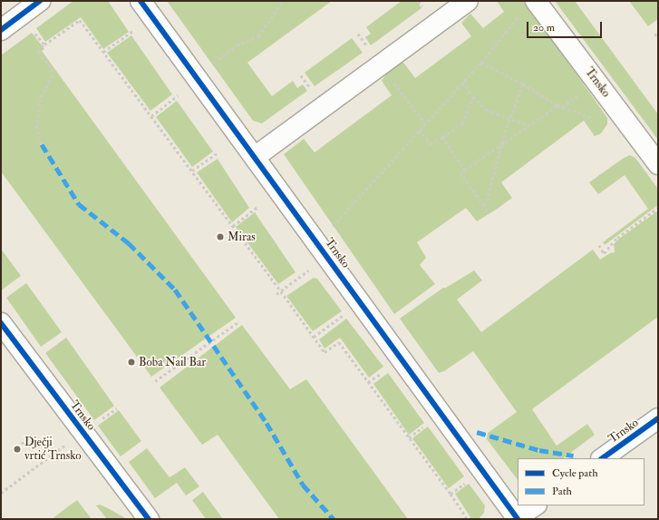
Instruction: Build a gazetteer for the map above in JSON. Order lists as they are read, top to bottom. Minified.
{"streets":{"street":["Trnsko"]},"places":["Miras","Boba Nail Bar","Dječji vrtić Trnsko"],"legend":["Cycle path","Path"],"scale_bar":"20 m"}
